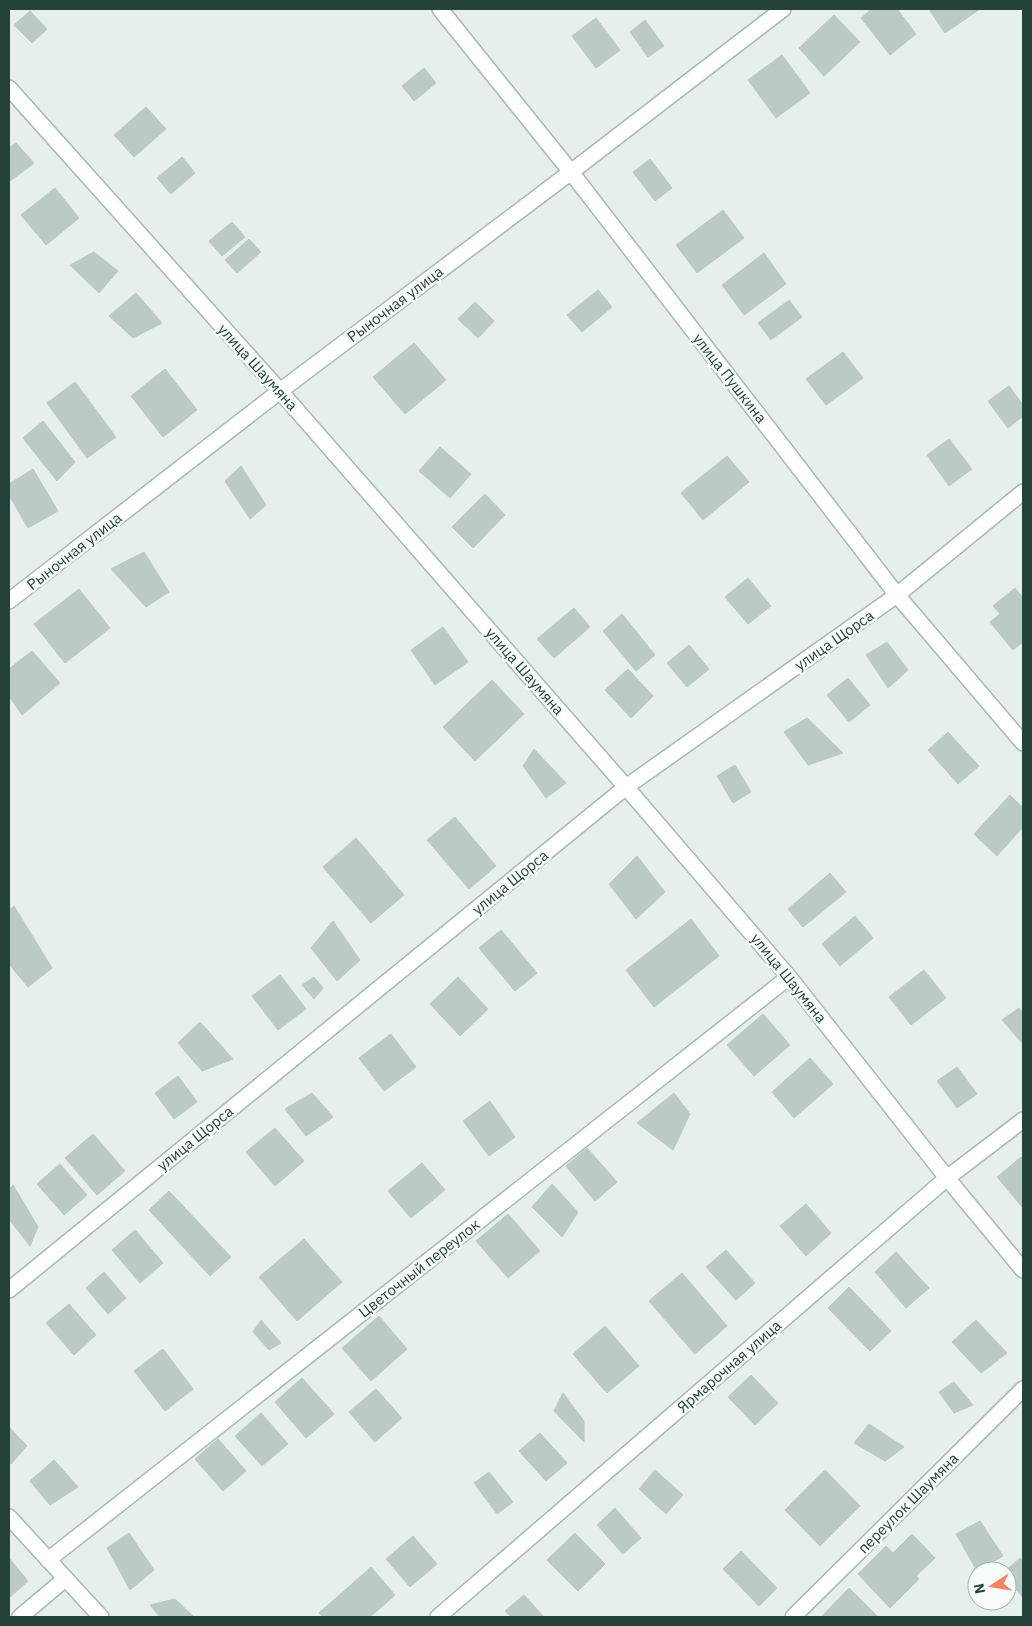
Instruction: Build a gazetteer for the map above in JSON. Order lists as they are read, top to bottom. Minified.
{"streets":{"street":["Рыночная улица","улица Шаумяна","улица Пушкина","улица Щорса","Цветочный переулок","Ярмарочная улица","переулок Шаумяна"]},"crossings":[["Рыночная улица","улица Шаумяна"],["Рыночная улица","улица Пушкина"],["улица Шаумяна","улица Щорса"],["улица Шаумяна","Цветочный переулок"],["улица Шаумяна","Ярмарочная улица"],["улица Пушкина","улица Щорса"]],"north":"left"}
